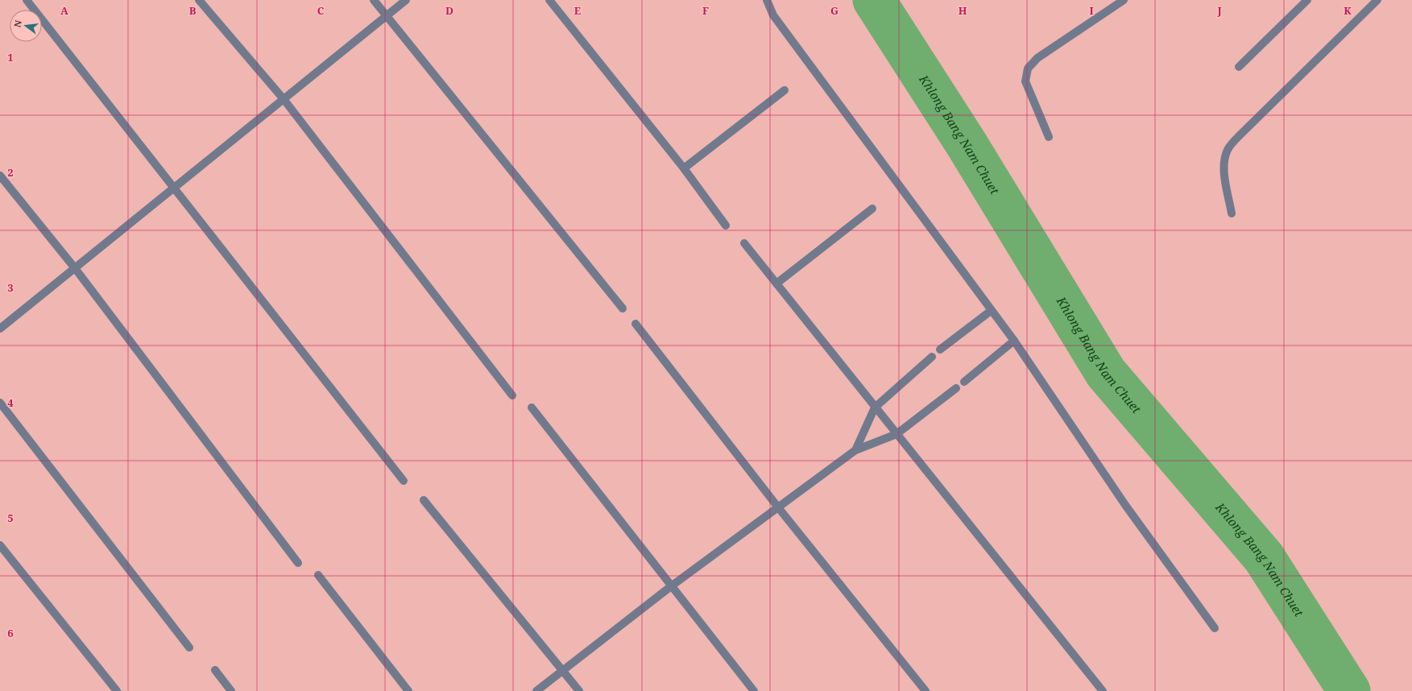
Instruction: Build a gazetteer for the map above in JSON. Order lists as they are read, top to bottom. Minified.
{"water":["Khlong Bang Nam Chuet"],"north":"left","grid":{"columns":["A","B","C","D","E","F","G","H","I","J","K"],"rows":["1","2","3","4","5","6"]}}
